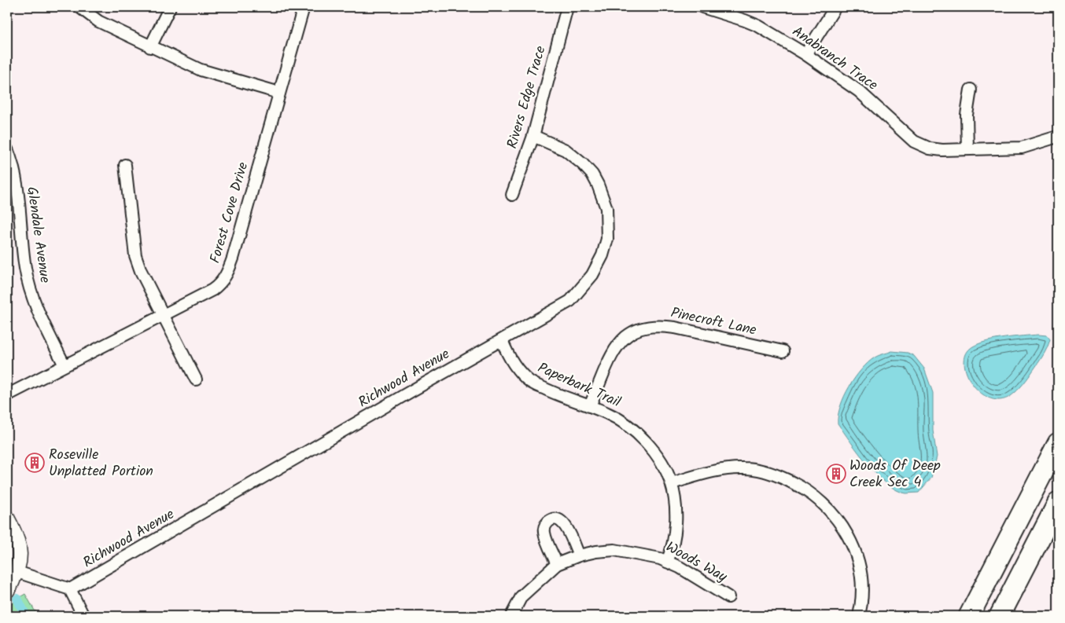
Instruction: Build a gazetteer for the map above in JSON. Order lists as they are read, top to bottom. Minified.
{"streets":{"street":["Anabranch Trace","Rivers Edge Trace","Forest Cove Drive","Glendale Avenue","Pinecroft Lane","Richwood Avenue","Paperbark Trail","Woods Way"]},"crossings":[["Rivers Edge Trace","Richwood Avenue"],["Forest Cove Drive","Glendale Avenue"],["Pinecroft Lane","Paperbark Trail"],["Richwood Avenue","Paperbark Trail"],["Paperbark Trail","Woods Way"]],"places":{"building":["Roseville Unplatted Portion","Woods Of Deep Creek Sec 4"]}}
